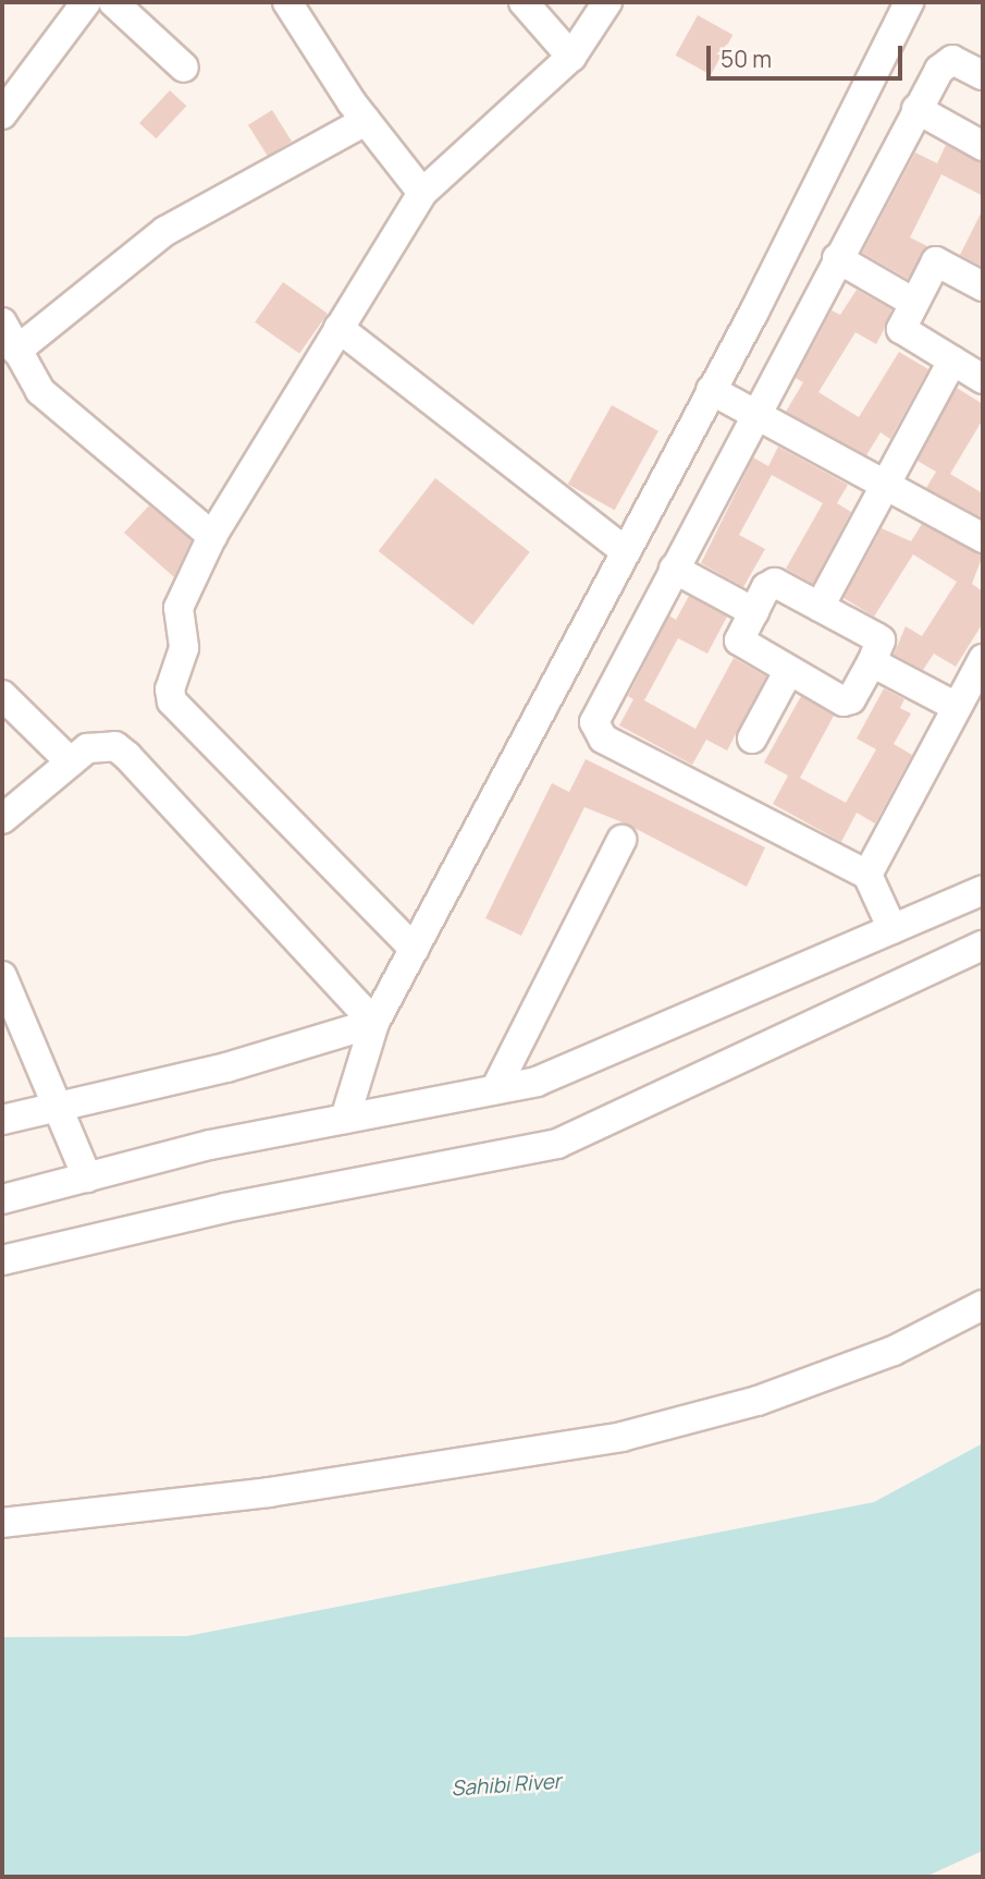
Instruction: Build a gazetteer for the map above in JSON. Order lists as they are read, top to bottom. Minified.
{"water":["Sahibi River"],"scale_bar":"50 m"}
